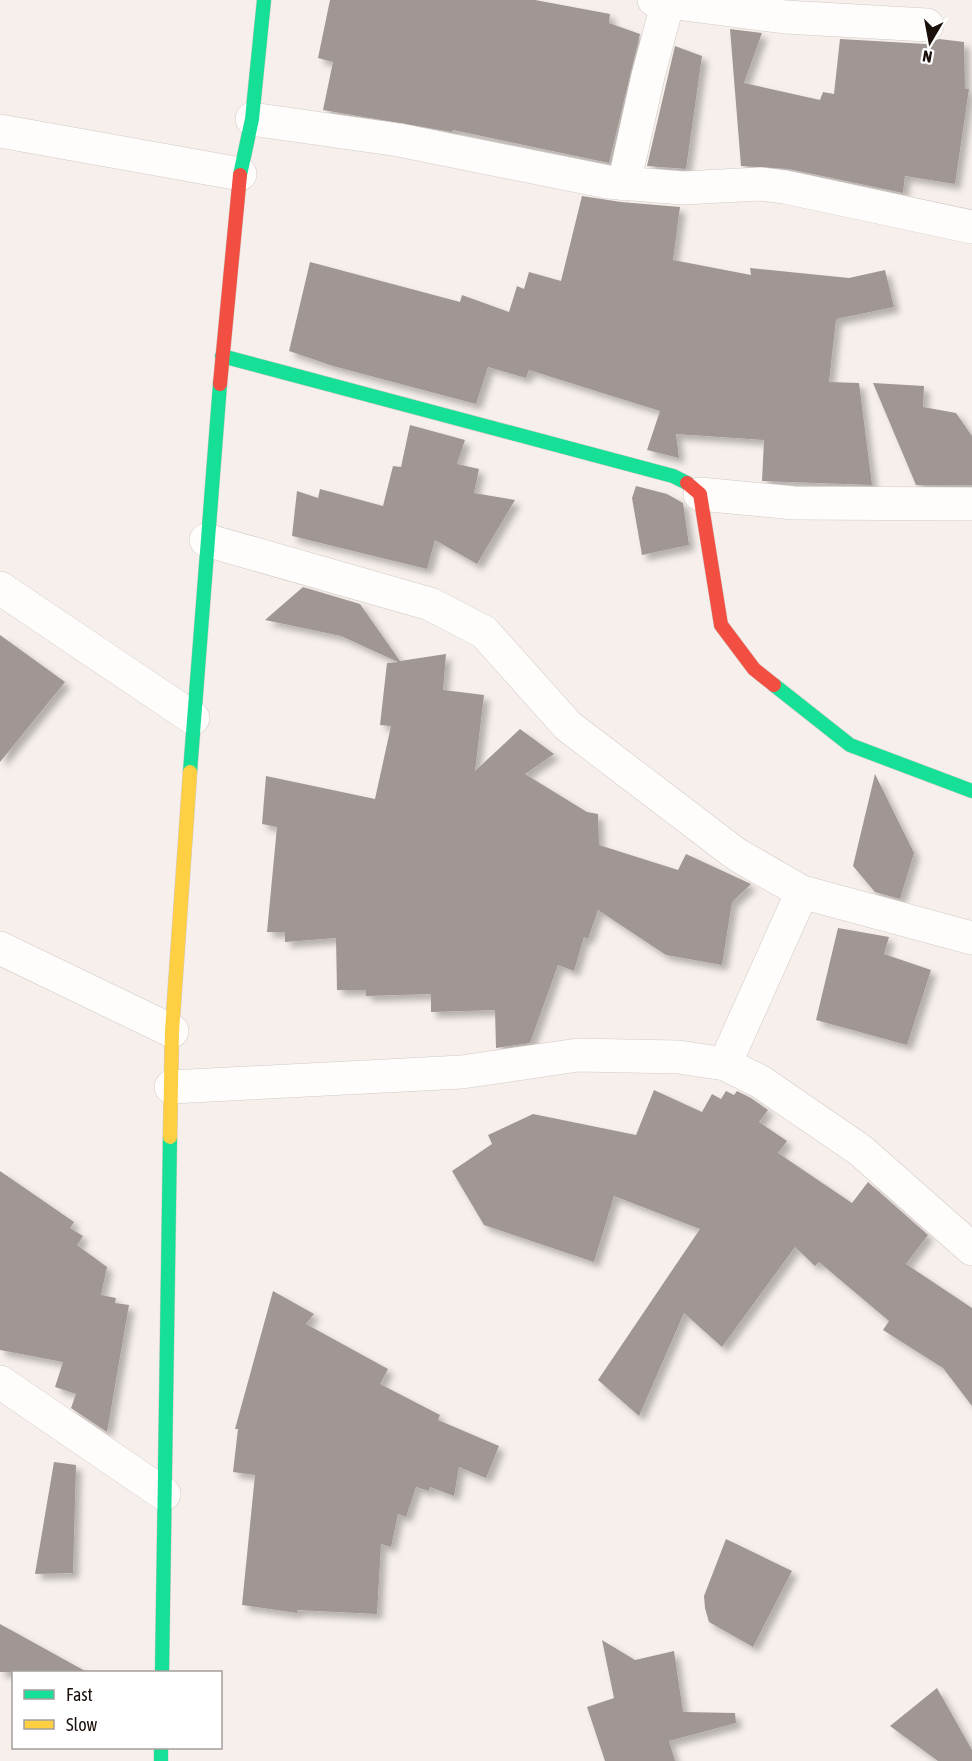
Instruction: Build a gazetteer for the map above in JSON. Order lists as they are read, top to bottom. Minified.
{"legend":["Fast","Slow"],"north":"bottom"}
